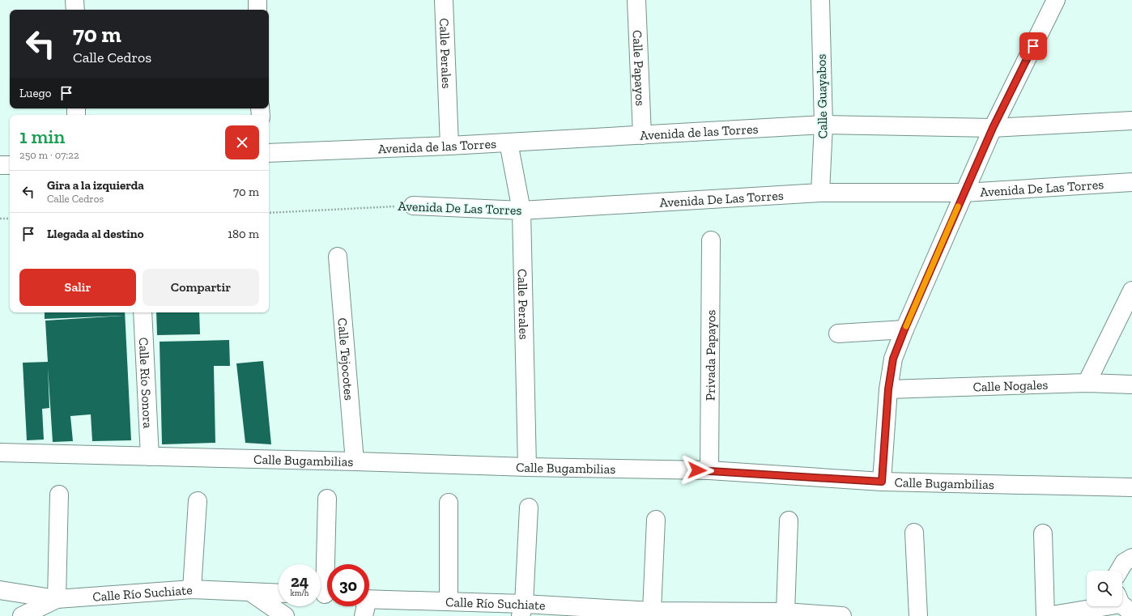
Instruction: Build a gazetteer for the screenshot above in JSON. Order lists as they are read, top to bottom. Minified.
{"streets":{"street":["Calle Perales","Calle Papayos","Calle Guayabos","Avenida de las Torres","Avenida De Las Torres","Privada Papayos","Calle Tejocotes","Calle Río Sonora","Calle Nogales","Calle Bugambilias","Calle Río Suchiate"]},"crossings":[["Calle Perales","Avenida de las Torres"],["Calle Perales","Avenida De Las Torres"],["Calle Perales","Calle Bugambilias"],["Calle Papayos","Avenida de las Torres"],["Calle Guayabos","Avenida de las Torres"],["Calle Guayabos","Avenida De Las Torres"],["Privada Papayos","Calle Bugambilias"],["Calle Tejocotes","Calle Bugambilias"],["Calle Río Sonora","Calle Bugambilias"]],"page":{"turn":["70 m","Calle Cedros"],"then":"Luego","heading":["1 min","250 m · 07:22"],"list":[{"name":"Gira a la izquierda","note":"Calle Cedros","value":"70 m"},{"name":"Llegada al destino","value":"180 m"}],"buttons":["Salir","Compartir"],"speed":"24 km/h","limit":"30"}}
